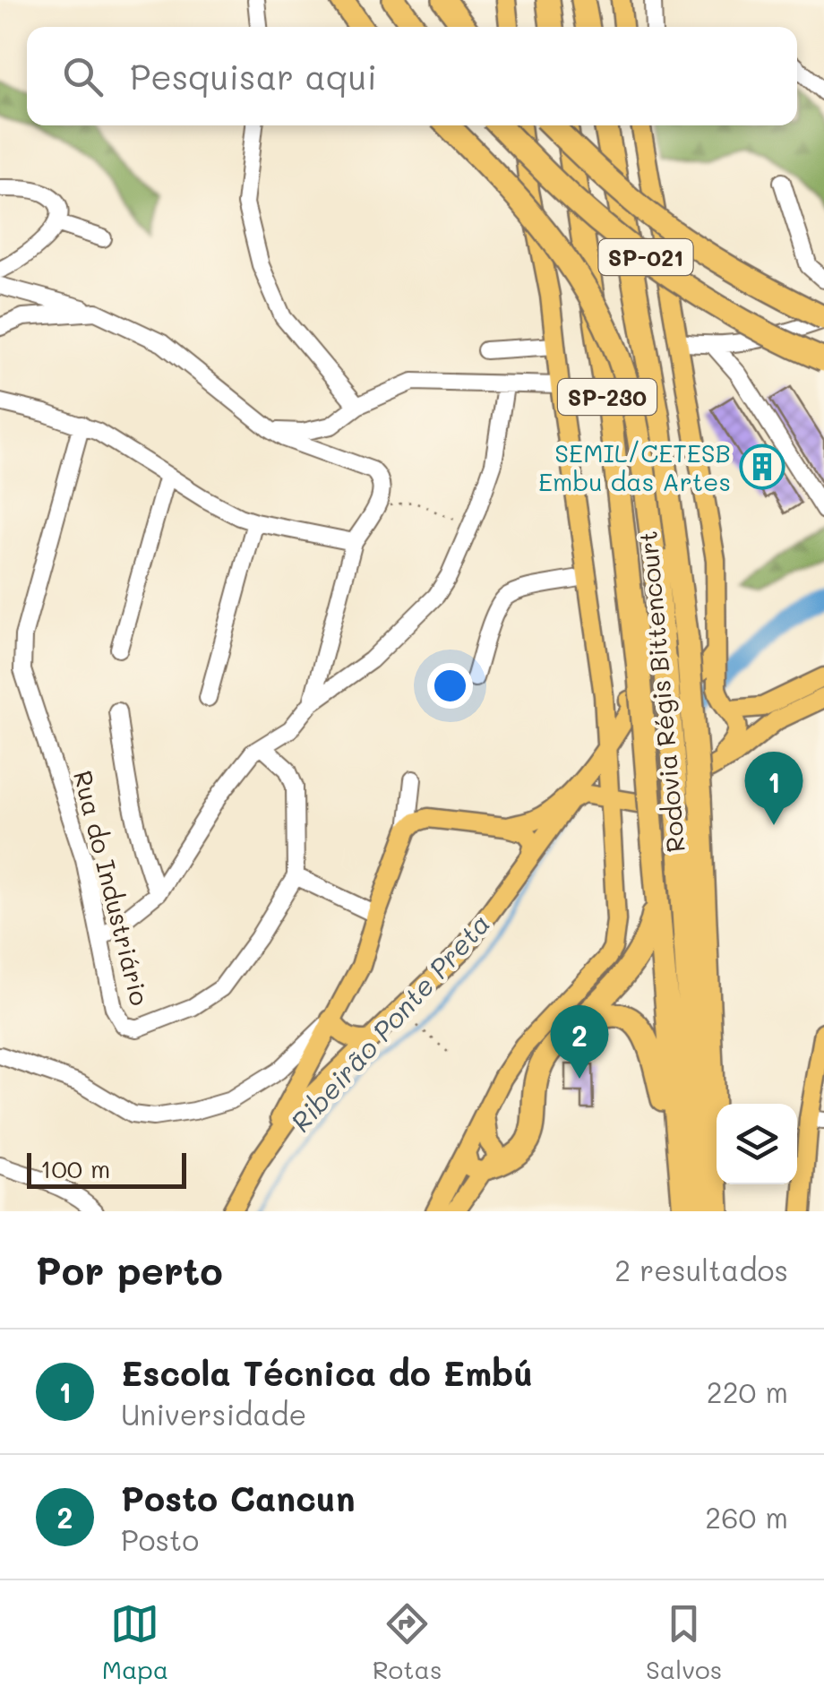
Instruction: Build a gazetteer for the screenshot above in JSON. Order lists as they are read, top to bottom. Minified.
{"streets":{"highway":["SP-021","SP-230","Rodovia Régis Bittencourt"],"street":["Rua do Industriário"]},"water":["Ribeirão Ponte Preta"],"places":{"building":["SEMIL/CETESB Embu das Artes"]},"scale_bar":"100 m","page":{"search":"Pesquisar aqui","pins":["1","2"],"scale":"100 m","heading":["Por perto","2 resultados"],"list":[{"mark":"1","name":"Escola Técnica do Embú","note":"Universidade","value":"220 m"},{"mark":"2","name":"Posto Cancun","note":"Posto","value":"260 m"}],"nav":["Mapa","Rotas","Salvos"]}}
